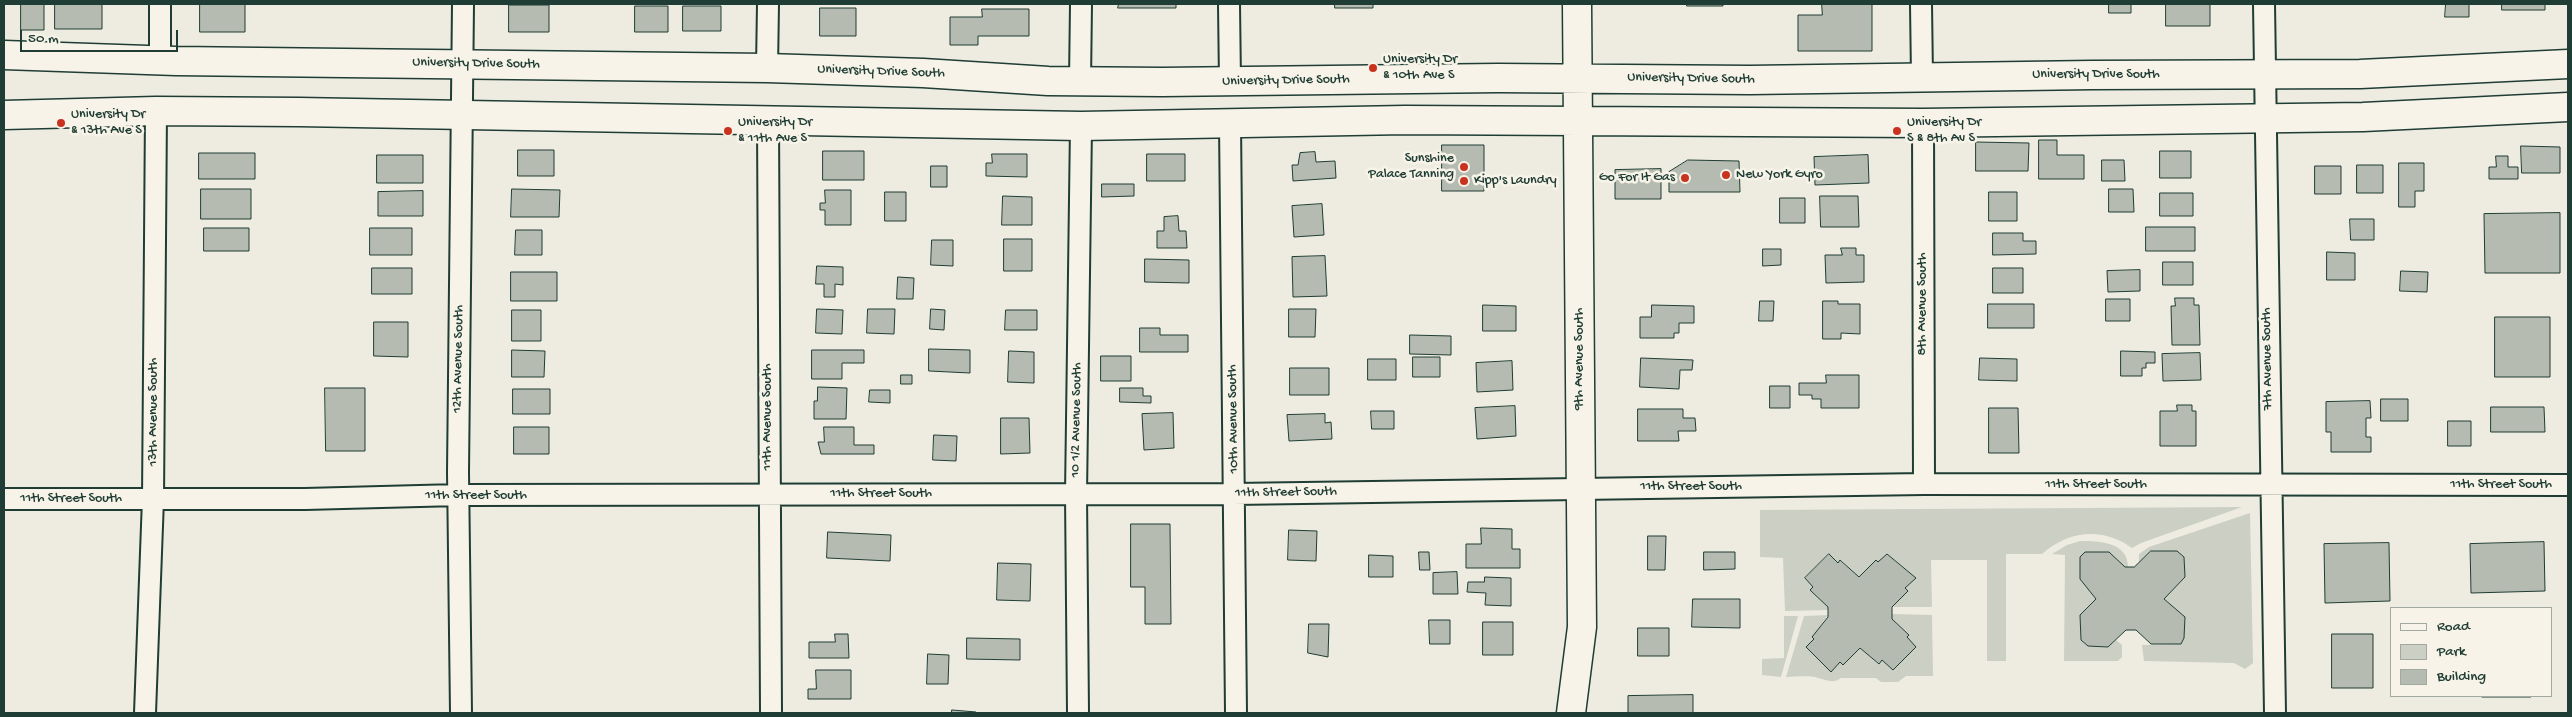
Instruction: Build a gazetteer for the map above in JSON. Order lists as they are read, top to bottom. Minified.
{"streets":{"main road":["University Drive South","9th Avenue South"],"street":["8th Avenue South","12th Avenue South","7th Avenue South","13th Avenue South","11th Avenue South","10th Avenue South","10 1/2 Avenue South","11th Street South"]},"crossings":[["University Drive South","12th Avenue South"],["University Drive South","9th Avenue South"],["University Drive South","7th Avenue South"],["8th Avenue South","11th Street South"],["12th Avenue South","11th Street South"],["9th Avenue South","11th Street South"],["7th Avenue South","11th Street South"],["13th Avenue South","11th Street South"],["11th Avenue South","11th Street South"],["10th Avenue South","11th Street South"],["10 1/2 Avenue South","11th Street South"]],"places":["University Dr & 10th Ave S","University Dr & 13th Ave S","University Dr & 11th Ave S","University Dr S & 8th Av S","Sunshine Palace Tanning","New York Gyro","Go For It Gas","Kipp's Laundry"],"legend":["Road","Park","Building"],"scale_bar":"50 m"}
